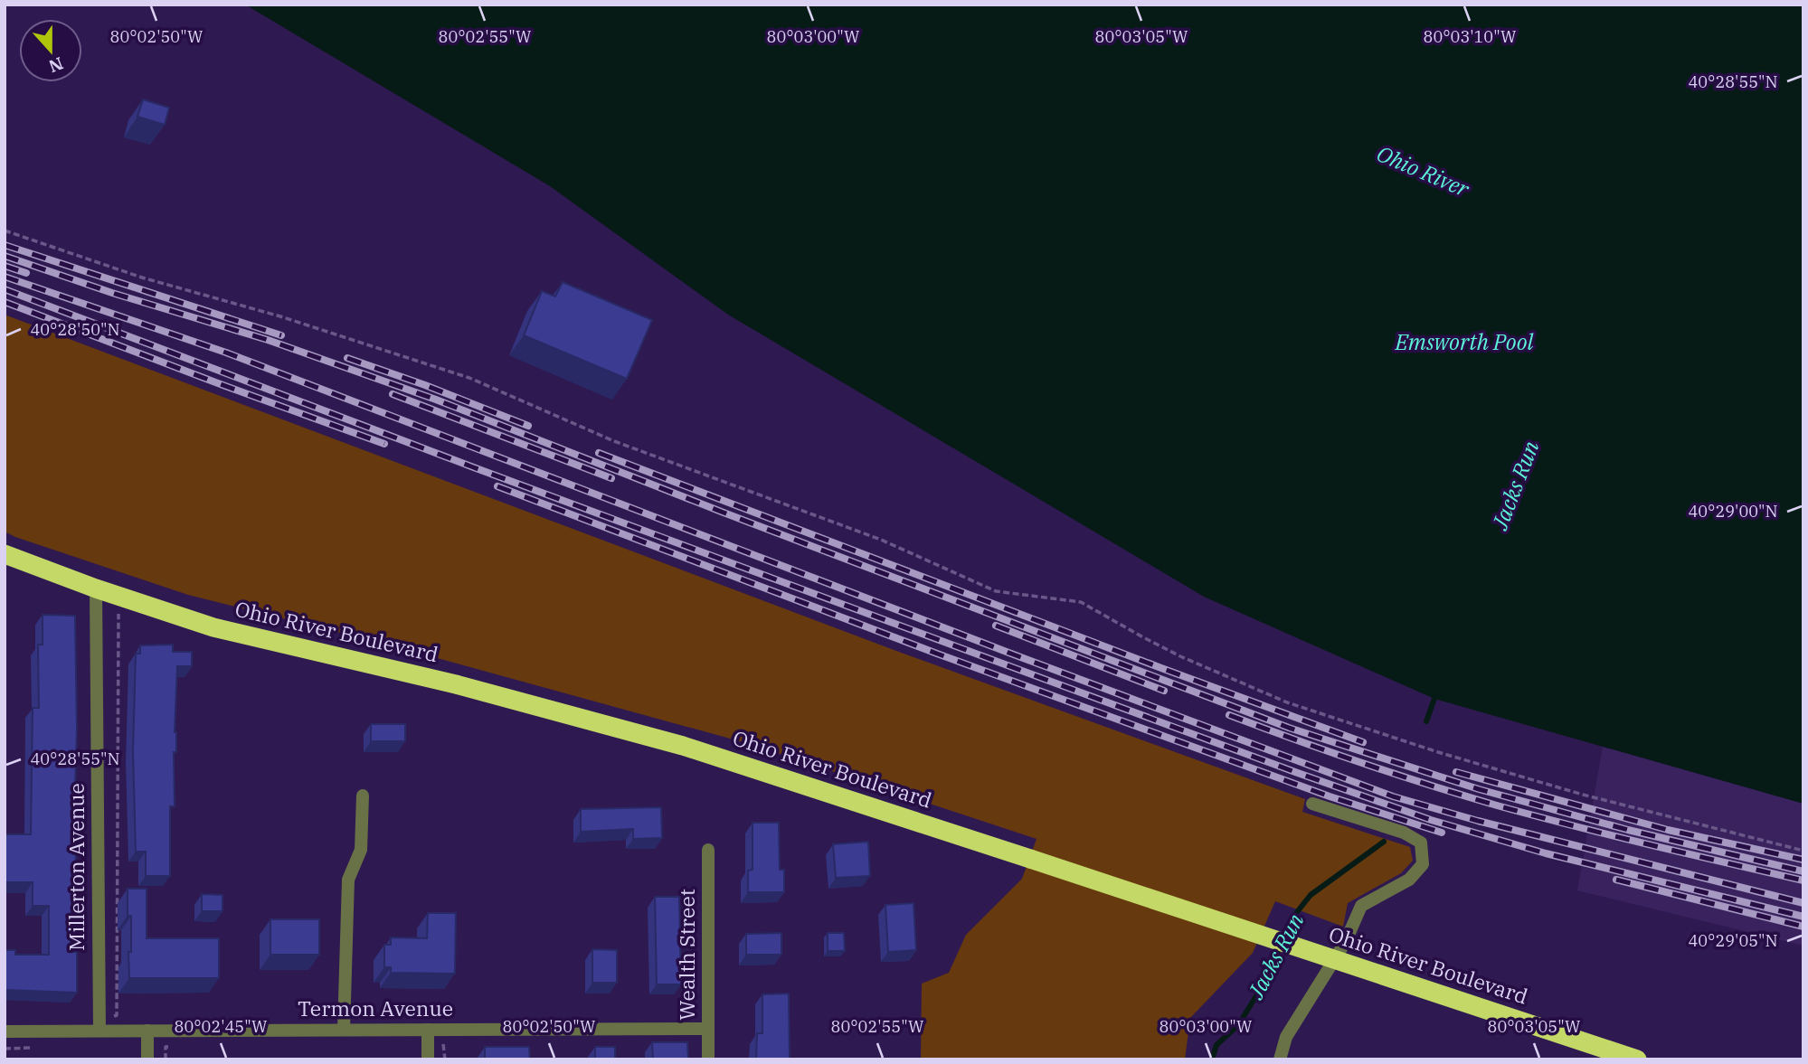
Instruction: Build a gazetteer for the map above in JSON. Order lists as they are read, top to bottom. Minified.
{"streets":{"highway":["Ohio River Boulevard"],"street":["Millerton Avenue","Wealth Street","Termon Avenue"]},"crossings":[["Ohio River Boulevard","Millerton Avenue"],["Millerton Avenue","Termon Avenue"],["Wealth Street","Termon Avenue"]],"water":["Ohio River","Emsworth Pool","Jacks Run"],"north":"bottom","coordinates":["80°02'50\"W","80°02'55\"W","80°03'00\"W","80°03'05\"W","80°03'10\"W","40°28'55\"N","40°28'50\"N","40°29'00\"N","40°29'05\"N","80°02'45\"W"]}
